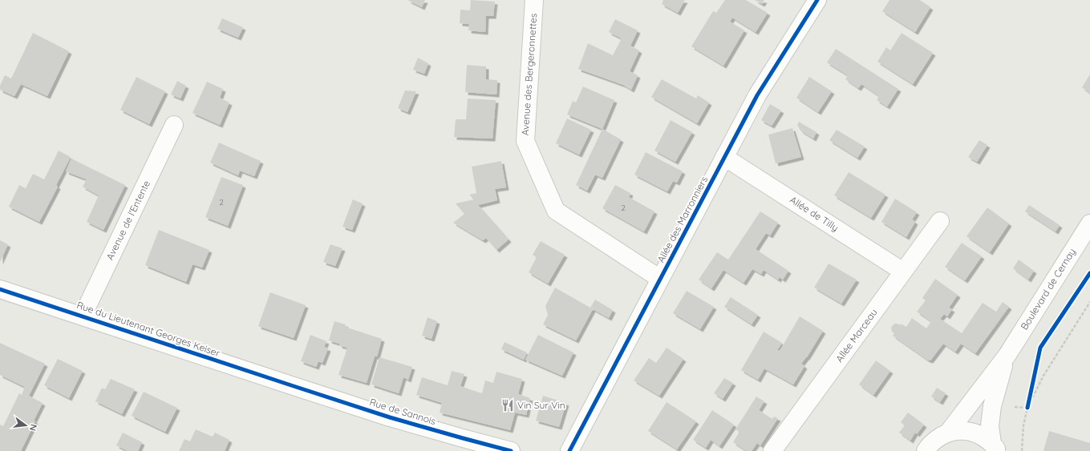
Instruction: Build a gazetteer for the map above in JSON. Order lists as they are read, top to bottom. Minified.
{"streets":{"street":["Avenue des Bergeronnettes","Allée de Tilly","Allée des Marronniers","Avenue de l'Entente","Boulevard de Cernay","Rue du Lieutenant Georges Keiser","Allée Marceau","Rue de Sannois"]},"crossings":[["Avenue des Bergeronnettes","Allée des Marronniers"],["Allée de Tilly","Allée des Marronniers"],["Allée de Tilly","Allée Marceau"],["Avenue de l'Entente","Rue du Lieutenant Georges Keiser"],["Rue du Lieutenant Georges Keiser","Rue de Sannois"]],"places":{"restaurant":["Vin Sur Vin"]},"house_numbers":["2","2"],"north":"right"}
